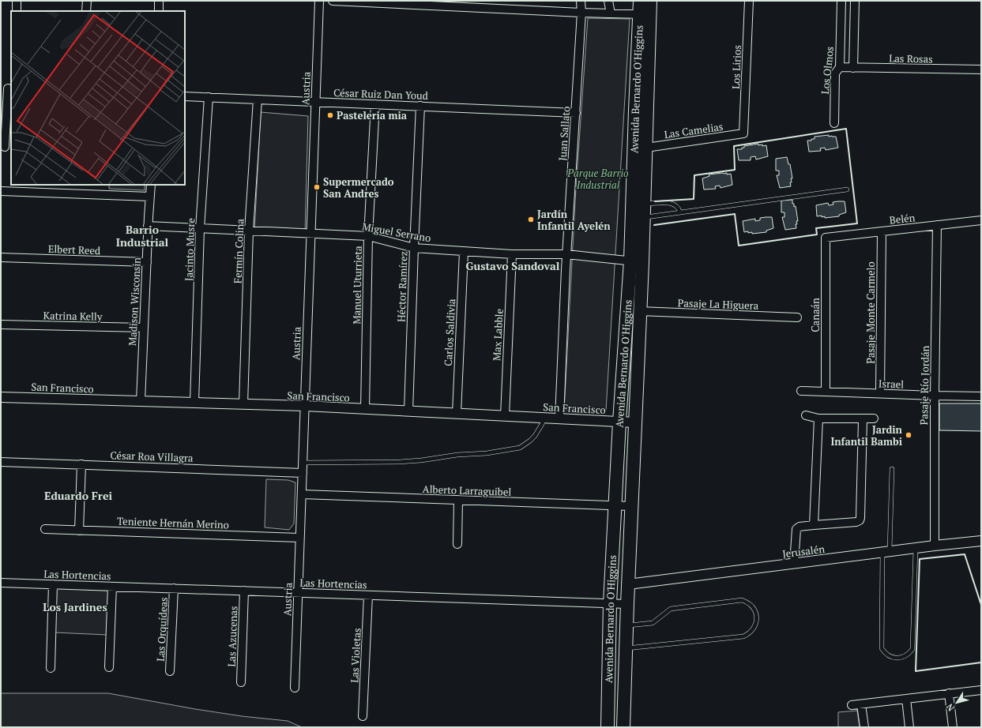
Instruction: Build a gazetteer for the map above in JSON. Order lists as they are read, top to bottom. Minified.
{"streets":{"main road":["Avenida Bernardo O'Higgins"],"street":["Las Rosas","Los Lirios","Los Olmos","Austria","César Ruiz Dan Youd","Las Camelias","Juan Sallato","Belén","Miguel Serrano","Elbert Reed","Jacinto Musre","Fermín Colina","Manuel Uturrieta","Héctor Ramírez","Madison Wisconsin","Pasaje La Higuera","Pasaje Monte Carmelo","Canaán","Katrina Kelly","Carlos Saldivia","Max Labble","Israel","Pasaje Río Jordán","San Francisco","César Roa Villagra","Alberto Larraguibel","Teniente Hernán Merino","Jerusalén","Las Hortencias","Las Orquídeas","Las Azucenas","Las Violetas"]},"crossings":[["Las Rosas","Los Olmos"],["Los Lirios","Las Camelias"],["Austria","César Ruiz Dan Youd"],["Austria","Miguel Serrano"],["Austria","San Francisco"],["Austria","César Roa Villagra"],["Austria","Alberto Larraguibel"],["Austria","Teniente Hernán Merino"],["Austria","Las Hortencias"],["Avenida Bernardo O'Higgins","Las Camelias"],["Avenida Bernardo O'Higgins","Miguel Serrano"],["Avenida Bernardo O'Higgins","Pasaje La Higuera"],["Avenida Bernardo O'Higgins","San Francisco"],["Avenida Bernardo O'Higgins","Alberto Larraguibel"],["Avenida Bernardo O'Higgins","Jerusalén"],["Avenida Bernardo O'Higgins","Las Hortencias"],["César Ruiz Dan Youd","Juan Sallato"],["César Ruiz Dan Youd","Jacinto Musre"],["César Ruiz Dan Youd","Fermín Colina"],["César Ruiz Dan Youd","Manuel Uturrieta"],["César Ruiz Dan Youd","Héctor Ramírez"],["Juan Sallato","Miguel Serrano"],["Juan Sallato","San Francisco"],["Belén","Pasaje Monte Carmelo"],["Belén","Canaán"],["Belén","Pasaje Río Jordán"],["Miguel Serrano","Jacinto Musre"],["Miguel Serrano","Fermín Colina"],["Miguel Serrano","Manuel Uturrieta"],["Miguel Serrano","Héctor Ramírez"],["Miguel Serrano","Madison Wisconsin"],["Miguel Serrano","Carlos Saldivia"],["Miguel Serrano","Max Labble"],["Elbert Reed","Madison Wisconsin"],["Jacinto Musre","San Francisco"],["Fermín Colina","San Francisco"],["Manuel Uturrieta","San Francisco"],["Héctor Ramírez","San Francisco"],["Madison Wisconsin","Katrina Kelly"],["Madison Wisconsin","San Francisco"],["Pasaje Monte Carmelo","Israel"],["Canaán","Israel"],["Carlos Saldivia","San Francisco"],["Max Labble","San Francisco"],["Israel","Pasaje Río Jordán"],["Pasaje Río Jordán","Jerusalén"],["Las Hortencias","Las Orquídeas"],["Las Hortencias","Las Azucenas"],["Las Hortencias","Las Violetas"]],"districts":["Barrio Industrial","Gustavo Sandoval","Eduardo Frei","Los Jardines"],"parks":["Parque Barrio Industrial"],"places":["Pasteleria mia","Supermercado San Andres","Jardín Infantil Ayelén","Jardin Infantil Bambi"],"north":"bottom left"}
